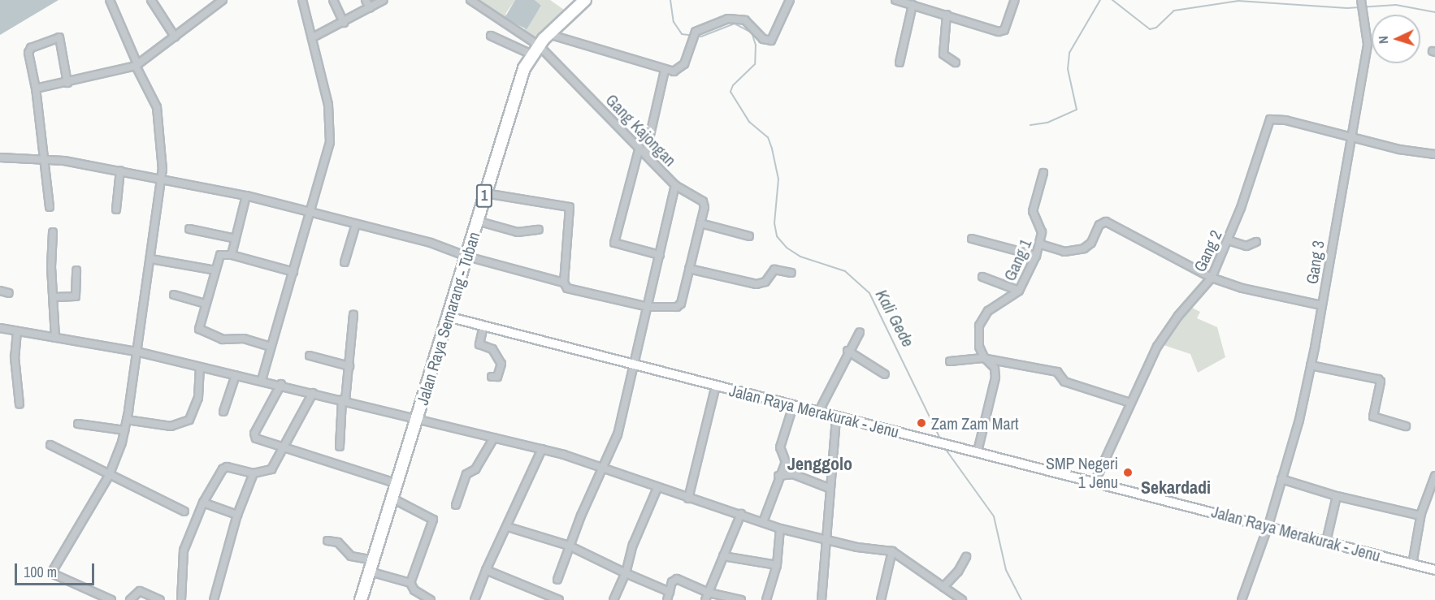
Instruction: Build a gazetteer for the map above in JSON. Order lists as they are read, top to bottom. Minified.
{"streets":{"highway":["1","Jalan Raya Semarang - Tuban"],"main road":["Jalan Raya Merakurak - Jenu"],"street":["Gang Kajongan","Gang 2","Gang 1","Gang 3"]},"crossings":[["Gang Kajongan","Jalan Raya Semarang - Tuban"],["Gang Kajongan","Jalan Raya Merakurak - Jenu"],["Gang 2","Gang 3"],["Gang 2","Jalan Raya Merakurak - Jenu"],["Gang 1","Jalan Raya Merakurak - Jenu"],["Gang 3","Jalan Raya Merakurak - Jenu"],["Jalan Raya Semarang - Tuban","Jalan Raya Merakurak - Jenu"]],"districts":["Jenggolo","Sekardadi"],"water":["Kali Gede"],"places":["Zam Zam Mart","SMP Negeri 1 Jenu"],"scale_bar":"100 m","north":"left"}
